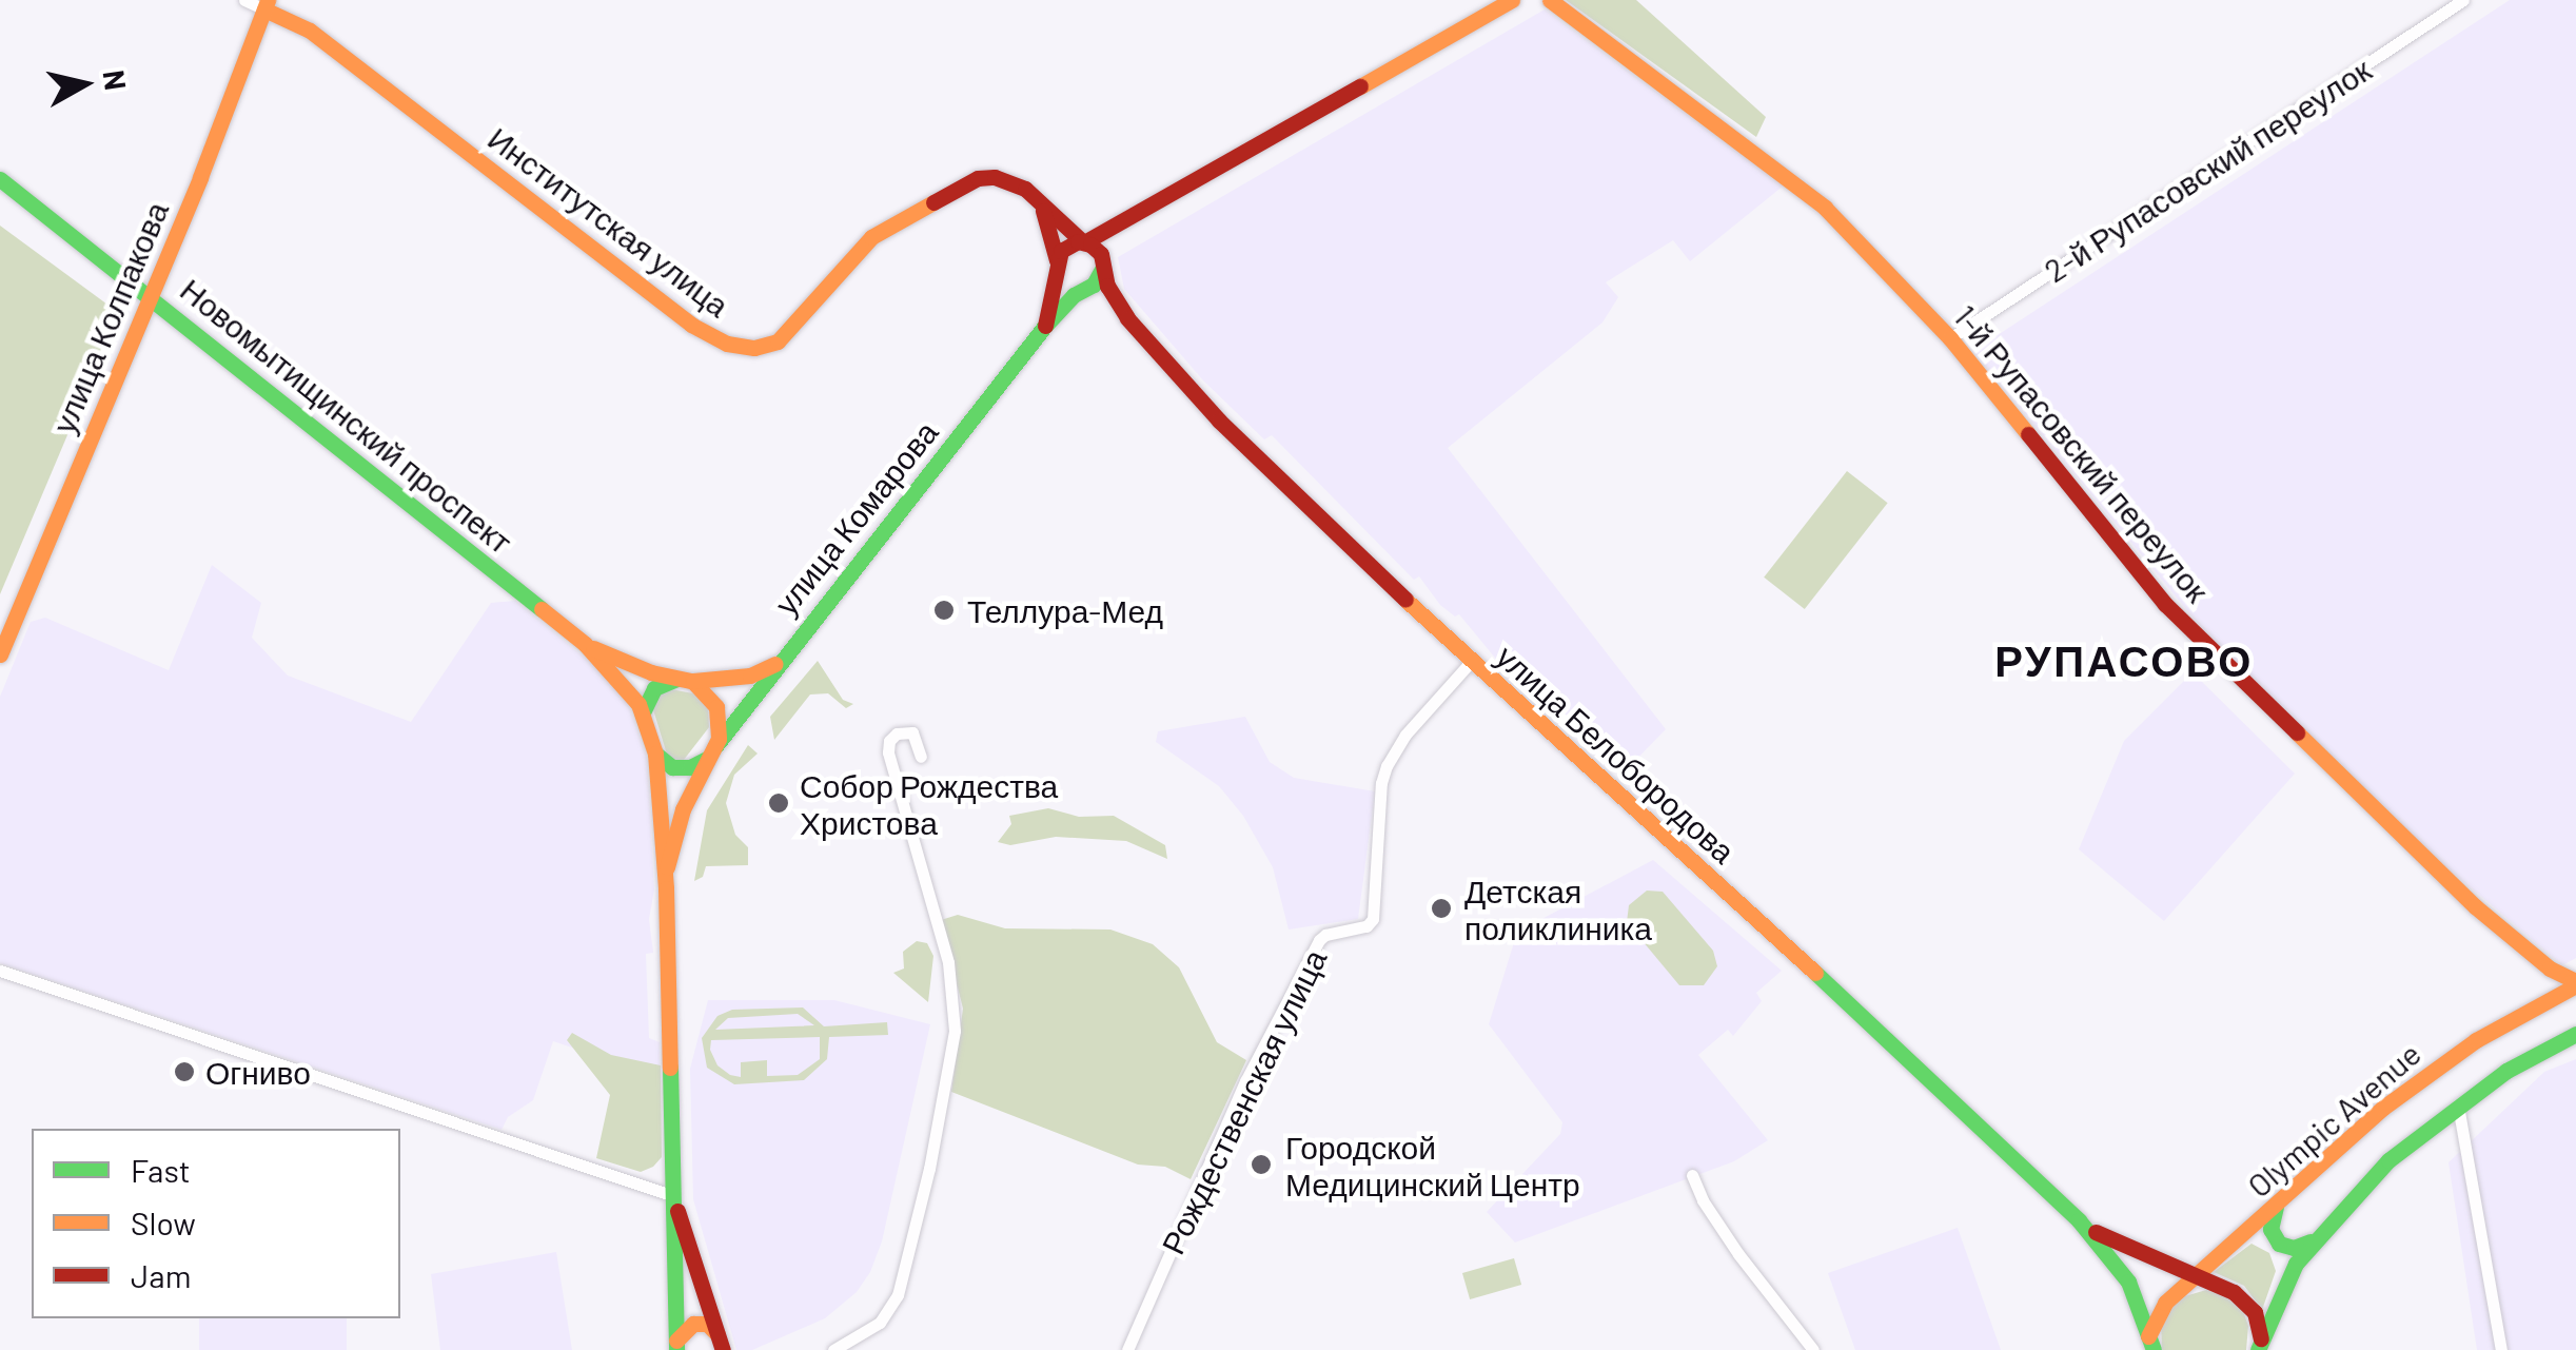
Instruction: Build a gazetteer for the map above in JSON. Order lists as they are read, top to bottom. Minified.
{"streets":{"street":["2-й Рупасовский переулок","Институтская улица","улица Колпакова","Новомытищинский проспект","1-й Рупасовский переулок","улица Комарова","улица Белобородова","Рождественская улица","Olympic Avenue"]},"crossings":[["2-й Рупасовский переулок","1-й Рупасовский переулок"],["Институтская улица","улица Колпакова"],["Институтская улица","улица Комарова"],["Институтская улица","улица Белобородова"],["улица Колпакова","Новомытищинский проспект"],["Новомытищинский проспект","улица Комарова"],["1-й Рупасовский переулок","Olympic Avenue"],["улица Комарова","улица Белобородова"],["улица Белобородова","Рождественская улица"]],"districts":["РУПАСОВО"],"places":["Теллура-Мед","Собор Рождества Христова","Детская поликлиника","Огниво","Городской Медицинский Центр"],"legend":["Fast","Slow","Jam"],"north":"right"}
